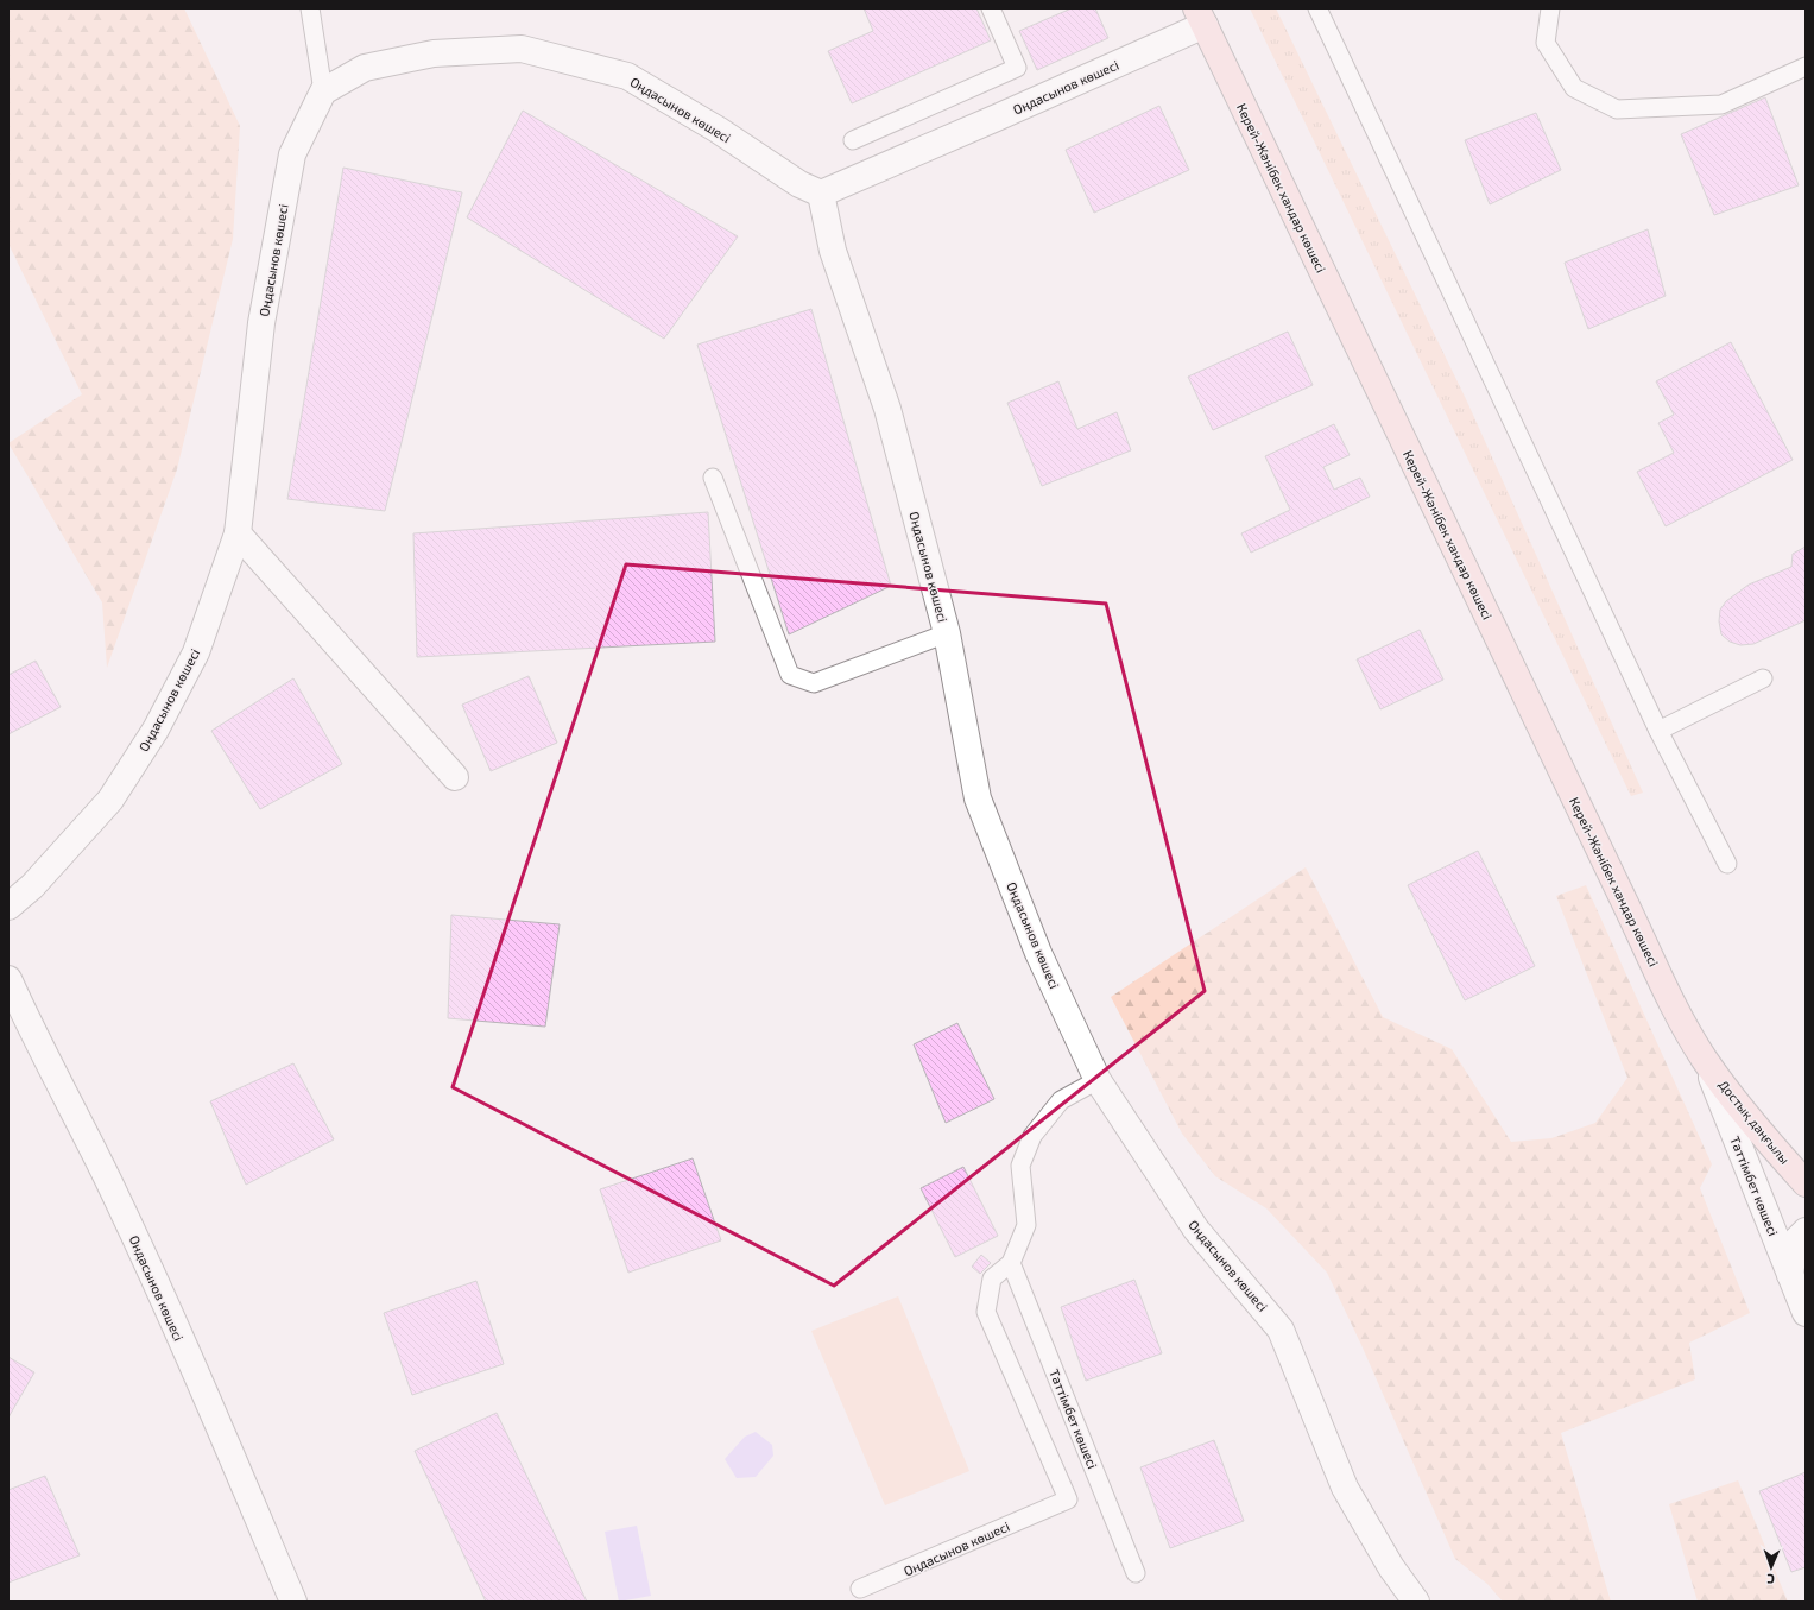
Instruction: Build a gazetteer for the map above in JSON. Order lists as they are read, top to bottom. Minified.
{"streets":{"main road":["Керей-Жәнібек хандар көшесі","Достық даңғылы"],"street":["Оңдасынов көшесі","Таттімбет көшесі","Ондасынов көшесі"]},"crossings":[["Оңдасынов көшесі","Керей-Жәнібек хандар көшесі"],["Оңдасынов көшесі","Таттімбет көшесі"],["Керей-Жәнібек хандар көшесі","Достық даңғылы"],["Керей-Жәнібек хандар көшесі","Таттімбет көшесі"],["Достық даңғылы","Таттімбет көшесі"]],"north":"bottom"}
